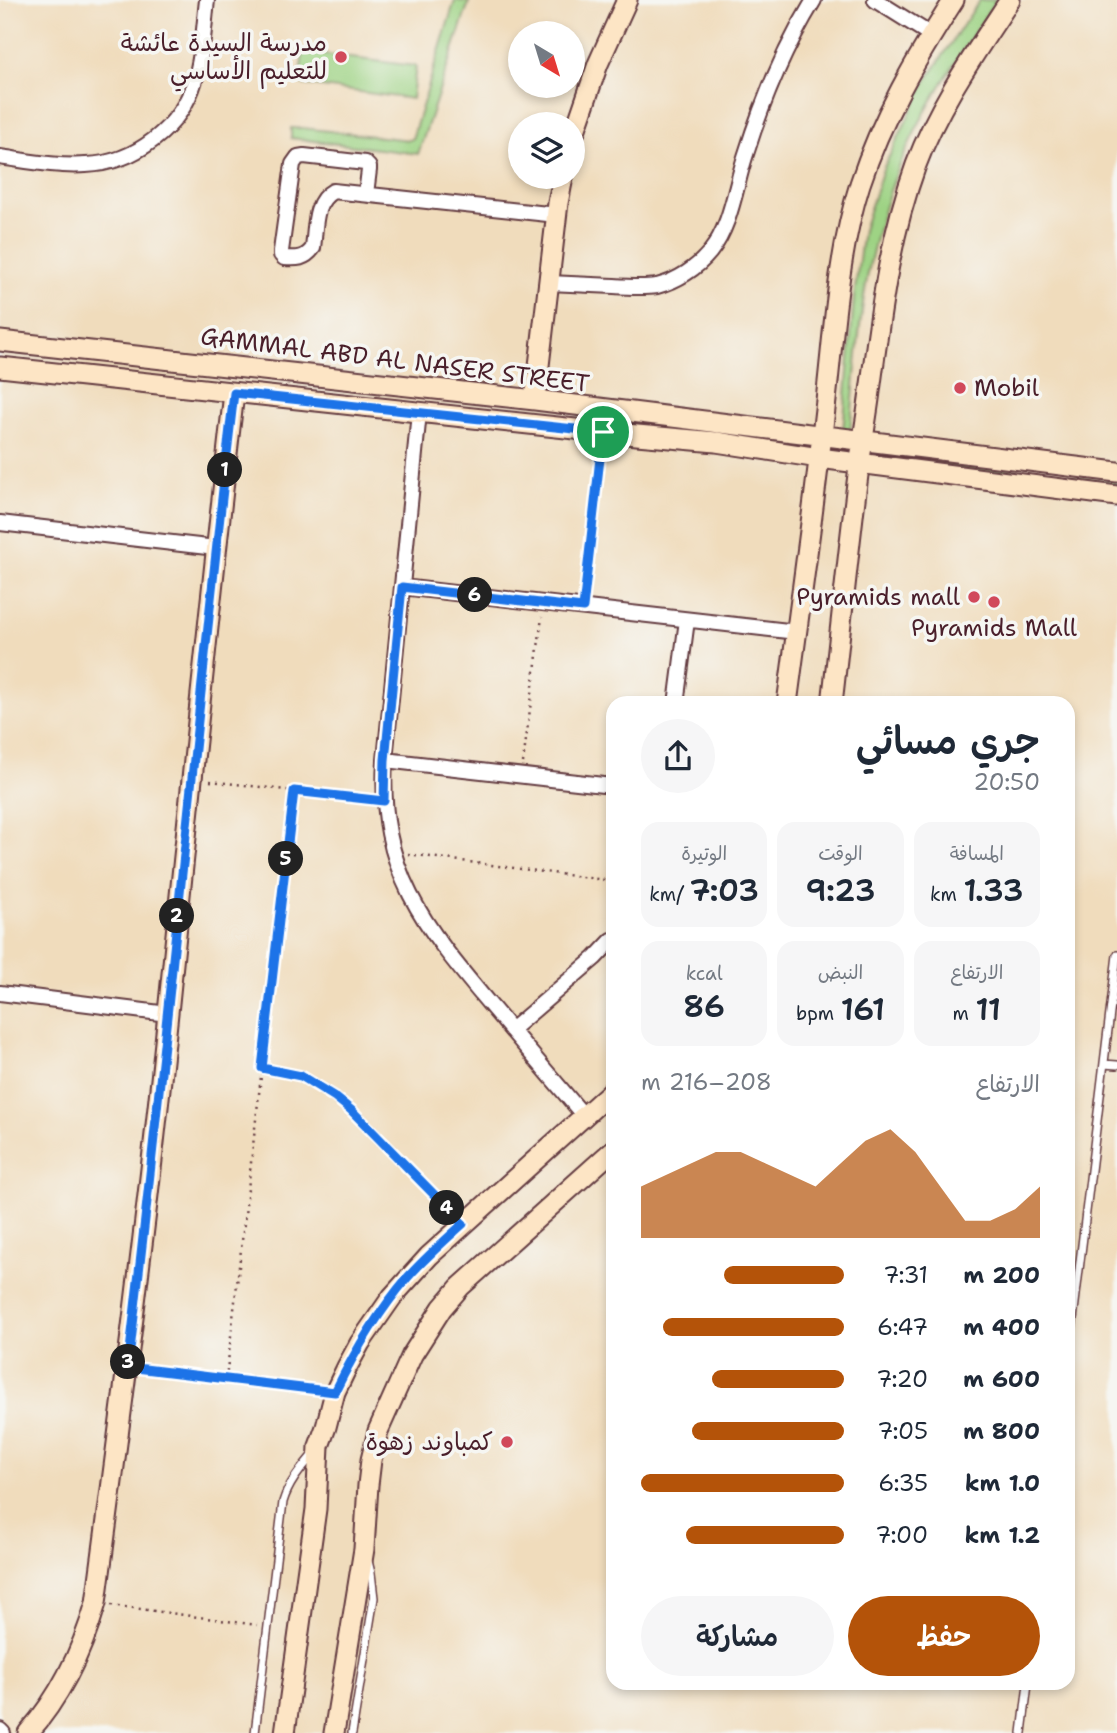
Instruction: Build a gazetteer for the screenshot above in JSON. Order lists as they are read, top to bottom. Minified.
{"streets":{"street":["GAMMAL ABD AL NASER STREET"]},"places":["مدرسة السيدة عائشة للتعليم الأساسي","Mobil","Pyramids mall","Pyramids Mall","كمباوند زهوة"],"north":"bottom right","page":{"pins":["1","6","5","2","4","3"],"heading":["جري مسائي","20:50"],"stats":[["المسافة","1.33 km"],["الوقت","9:23"],["الوتيرة","7:03 /km"],["الارتفاع","11 m"],["النبض","161 bpm"],["kcal","86"]],"chart":["الارتفاع","208–216 m"],"list":[{"name":"200 m","note":"7:31"},{"name":"400 m","note":"6:47"},{"name":"600 m","note":"7:20"},{"name":"800 m","note":"7:05"},{"name":"1.0 km","note":"6:35"},{"name":"1.2 km","note":"7:00"}],"buttons":["حفظ","مشاركة"]}}
